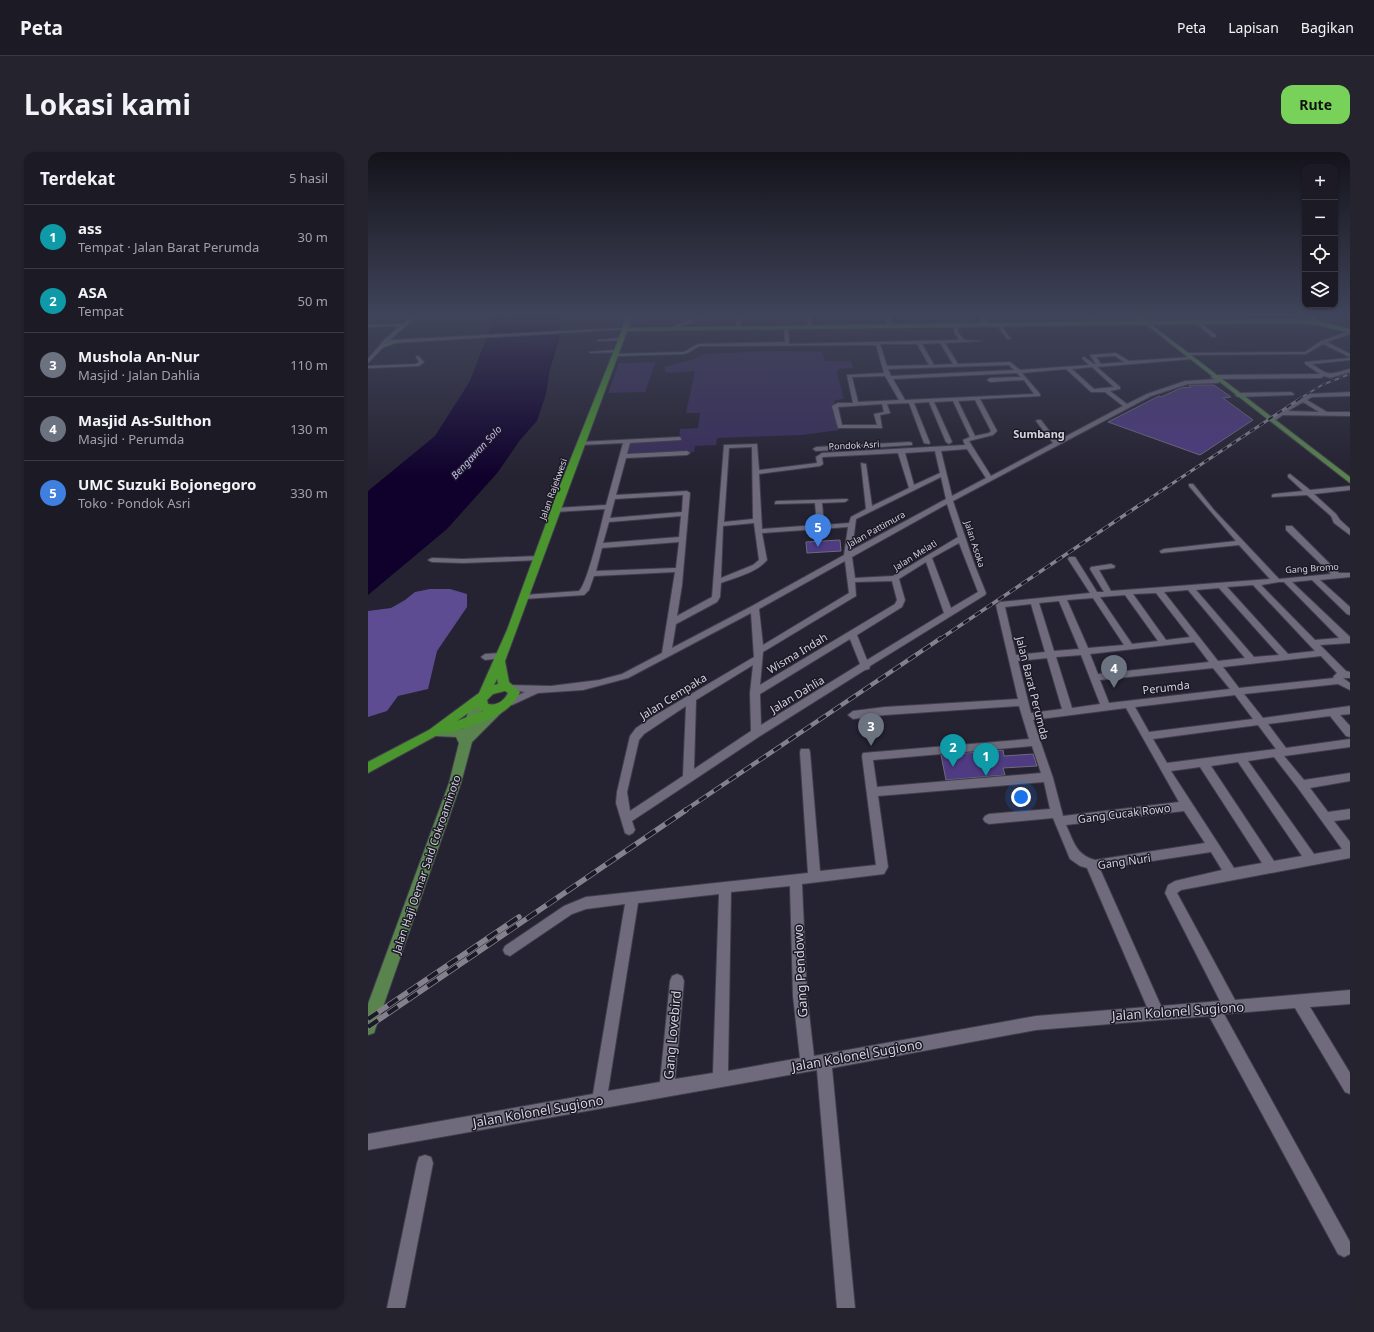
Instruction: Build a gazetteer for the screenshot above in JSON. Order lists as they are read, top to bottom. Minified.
{"streets":{"highway":["Jalan Rajekwesi"],"main road":["Jalan Haji Oemar Said Cokroaminoto"],"street":["Pondok Asri","Jalan Pattimura","Jalan Asoka","Jalan Melati","Gang Bromo","Wisma Indah","Perumda","Jalan Barat Perumda","Jalan Dahlia","Jalan Cempaka","Gang Cucak Rowo","Gang Nuri","Gang Pendowo","Jalan Kolonel Sugiono","Gang Lovebird"]},"crossings":[["Pondok Asri","Jalan Asoka"],["Jalan Rajekwesi","Jalan Haji Oemar Said Cokroaminoto"],["Jalan Pattimura","Jalan Asoka"],["Jalan Pattimura","Wisma Indah"],["Jalan Asoka","Jalan Melati"],["Jalan Asoka","Jalan Dahlia"],["Jalan Melati","Wisma Indah"],["Jalan Melati","Jalan Cempaka"],["Gang Bromo","Jalan Barat Perumda"],["Wisma Indah","Jalan Dahlia"],["Wisma Indah","Jalan Cempaka"],["Perumda","Jalan Barat Perumda"],["Jalan Barat Perumda","Gang Cucak Rowo"],["Jalan Barat Perumda","Gang Nuri"],["Jalan Dahlia","Jalan Cempaka"],["Gang Cucak Rowo","Gang Nuri"],["Gang Pendowo","Jalan Kolonel Sugiono"],["Jalan Kolonel Sugiono","Gang Lovebird"]],"districts":["Sumbang"],"water":["Bengawan Solo"],"page":{"header":"Peta","nav":["Peta","Lapisan","Bagikan"],"title":"Lokasi kami","buttons":"Rute","heading":["Terdekat","5 hasil"],"map_buttons":["+","−"],"list":[{"mark":"1","name":"ass","note":"Tempat · Jalan Barat Perumda","value":"30 m"},{"mark":"2","name":"ASA","note":"Tempat","value":"50 m"},{"mark":"3","name":"Mushola An-Nur","note":"Masjid · Jalan Dahlia","value":"110 m"},{"mark":"4","name":"Masjid As-Sulthon","note":"Masjid · Perumda","value":"130 m"},{"mark":"5","name":"UMC Suzuki Bojonegoro","note":"Toko · Pondok Asri","value":"330 m"}],"pins":["5","4","3","2","1"]}}
